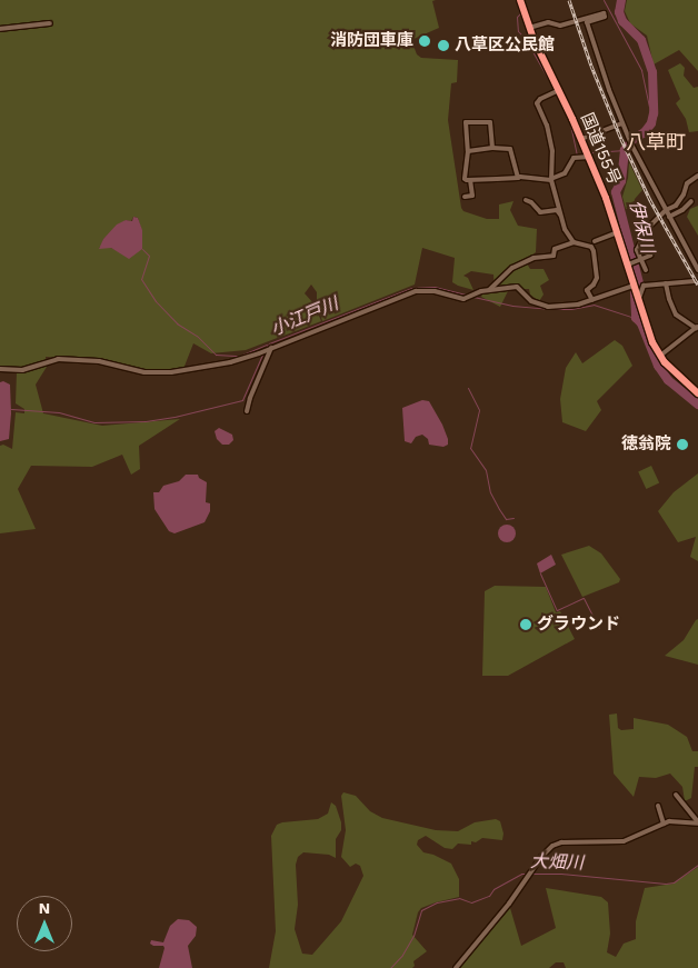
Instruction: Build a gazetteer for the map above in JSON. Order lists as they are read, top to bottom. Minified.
{"streets":{"highway":["国道155号"]},"districts":["八草町"],"water":["伊保川","小江戸川","大畑川"],"places":["消防団車庫","八草区公民館","徳翁院","グラウンド"],"north":"top"}
